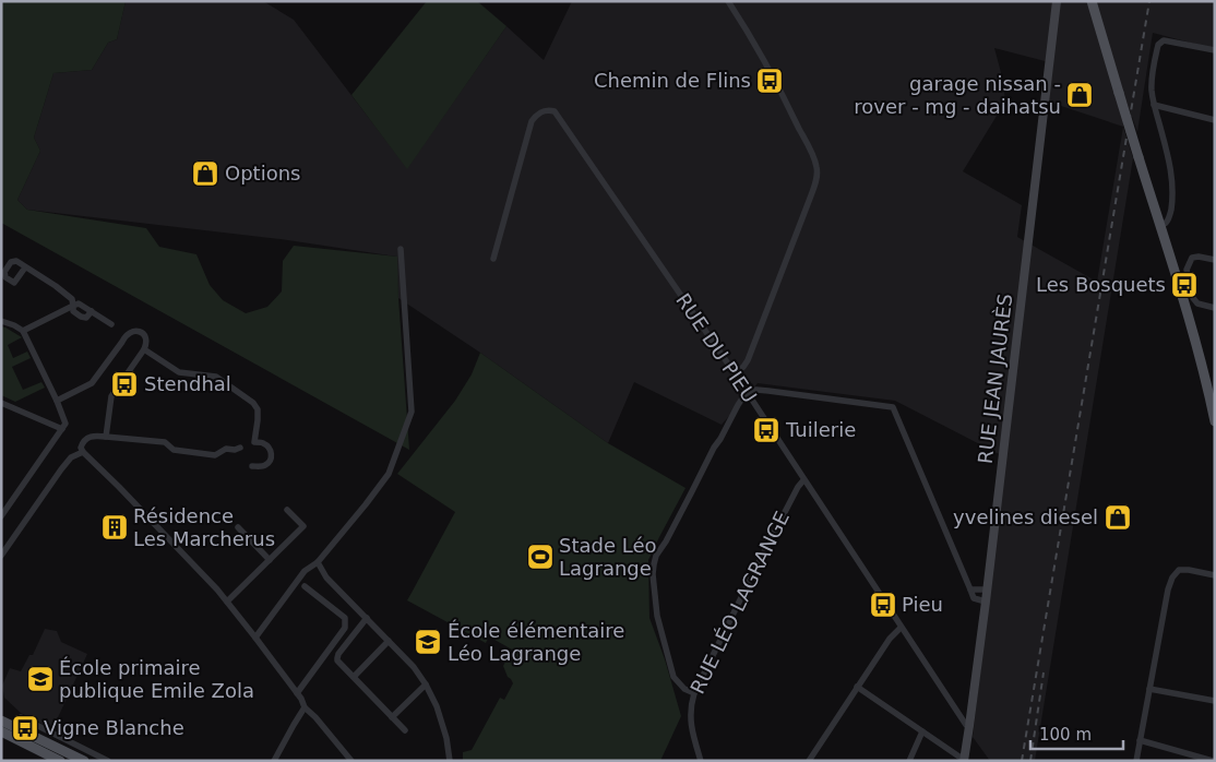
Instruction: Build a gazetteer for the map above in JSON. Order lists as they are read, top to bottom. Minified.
{"streets":{"main road":["RUE JEAN JAURÈS"],"street":["RUE DU PIEU","RUE LÉO LAGRANGE"]},"crossings":[["RUE DU PIEU","RUE JEAN JAURÈS"],["RUE DU PIEU","RUE LÉO LAGRANGE"]],"places":{"bus stop":["Chemin de Flins","Les Bosquets","Stendhal","Tuilerie","Pieu","Vigne Blanche"],"shop":["garage nissan - rover - mg - daihatsu","Options","yvelines diesel"],"building":["Résidence Les Marcherus"],"sports":["Stade Léo Lagrange"],"school or university":["École élémentaire Léo Lagrange","École primaire publique Emile Zola"]},"scale_bar":"100 m"}
